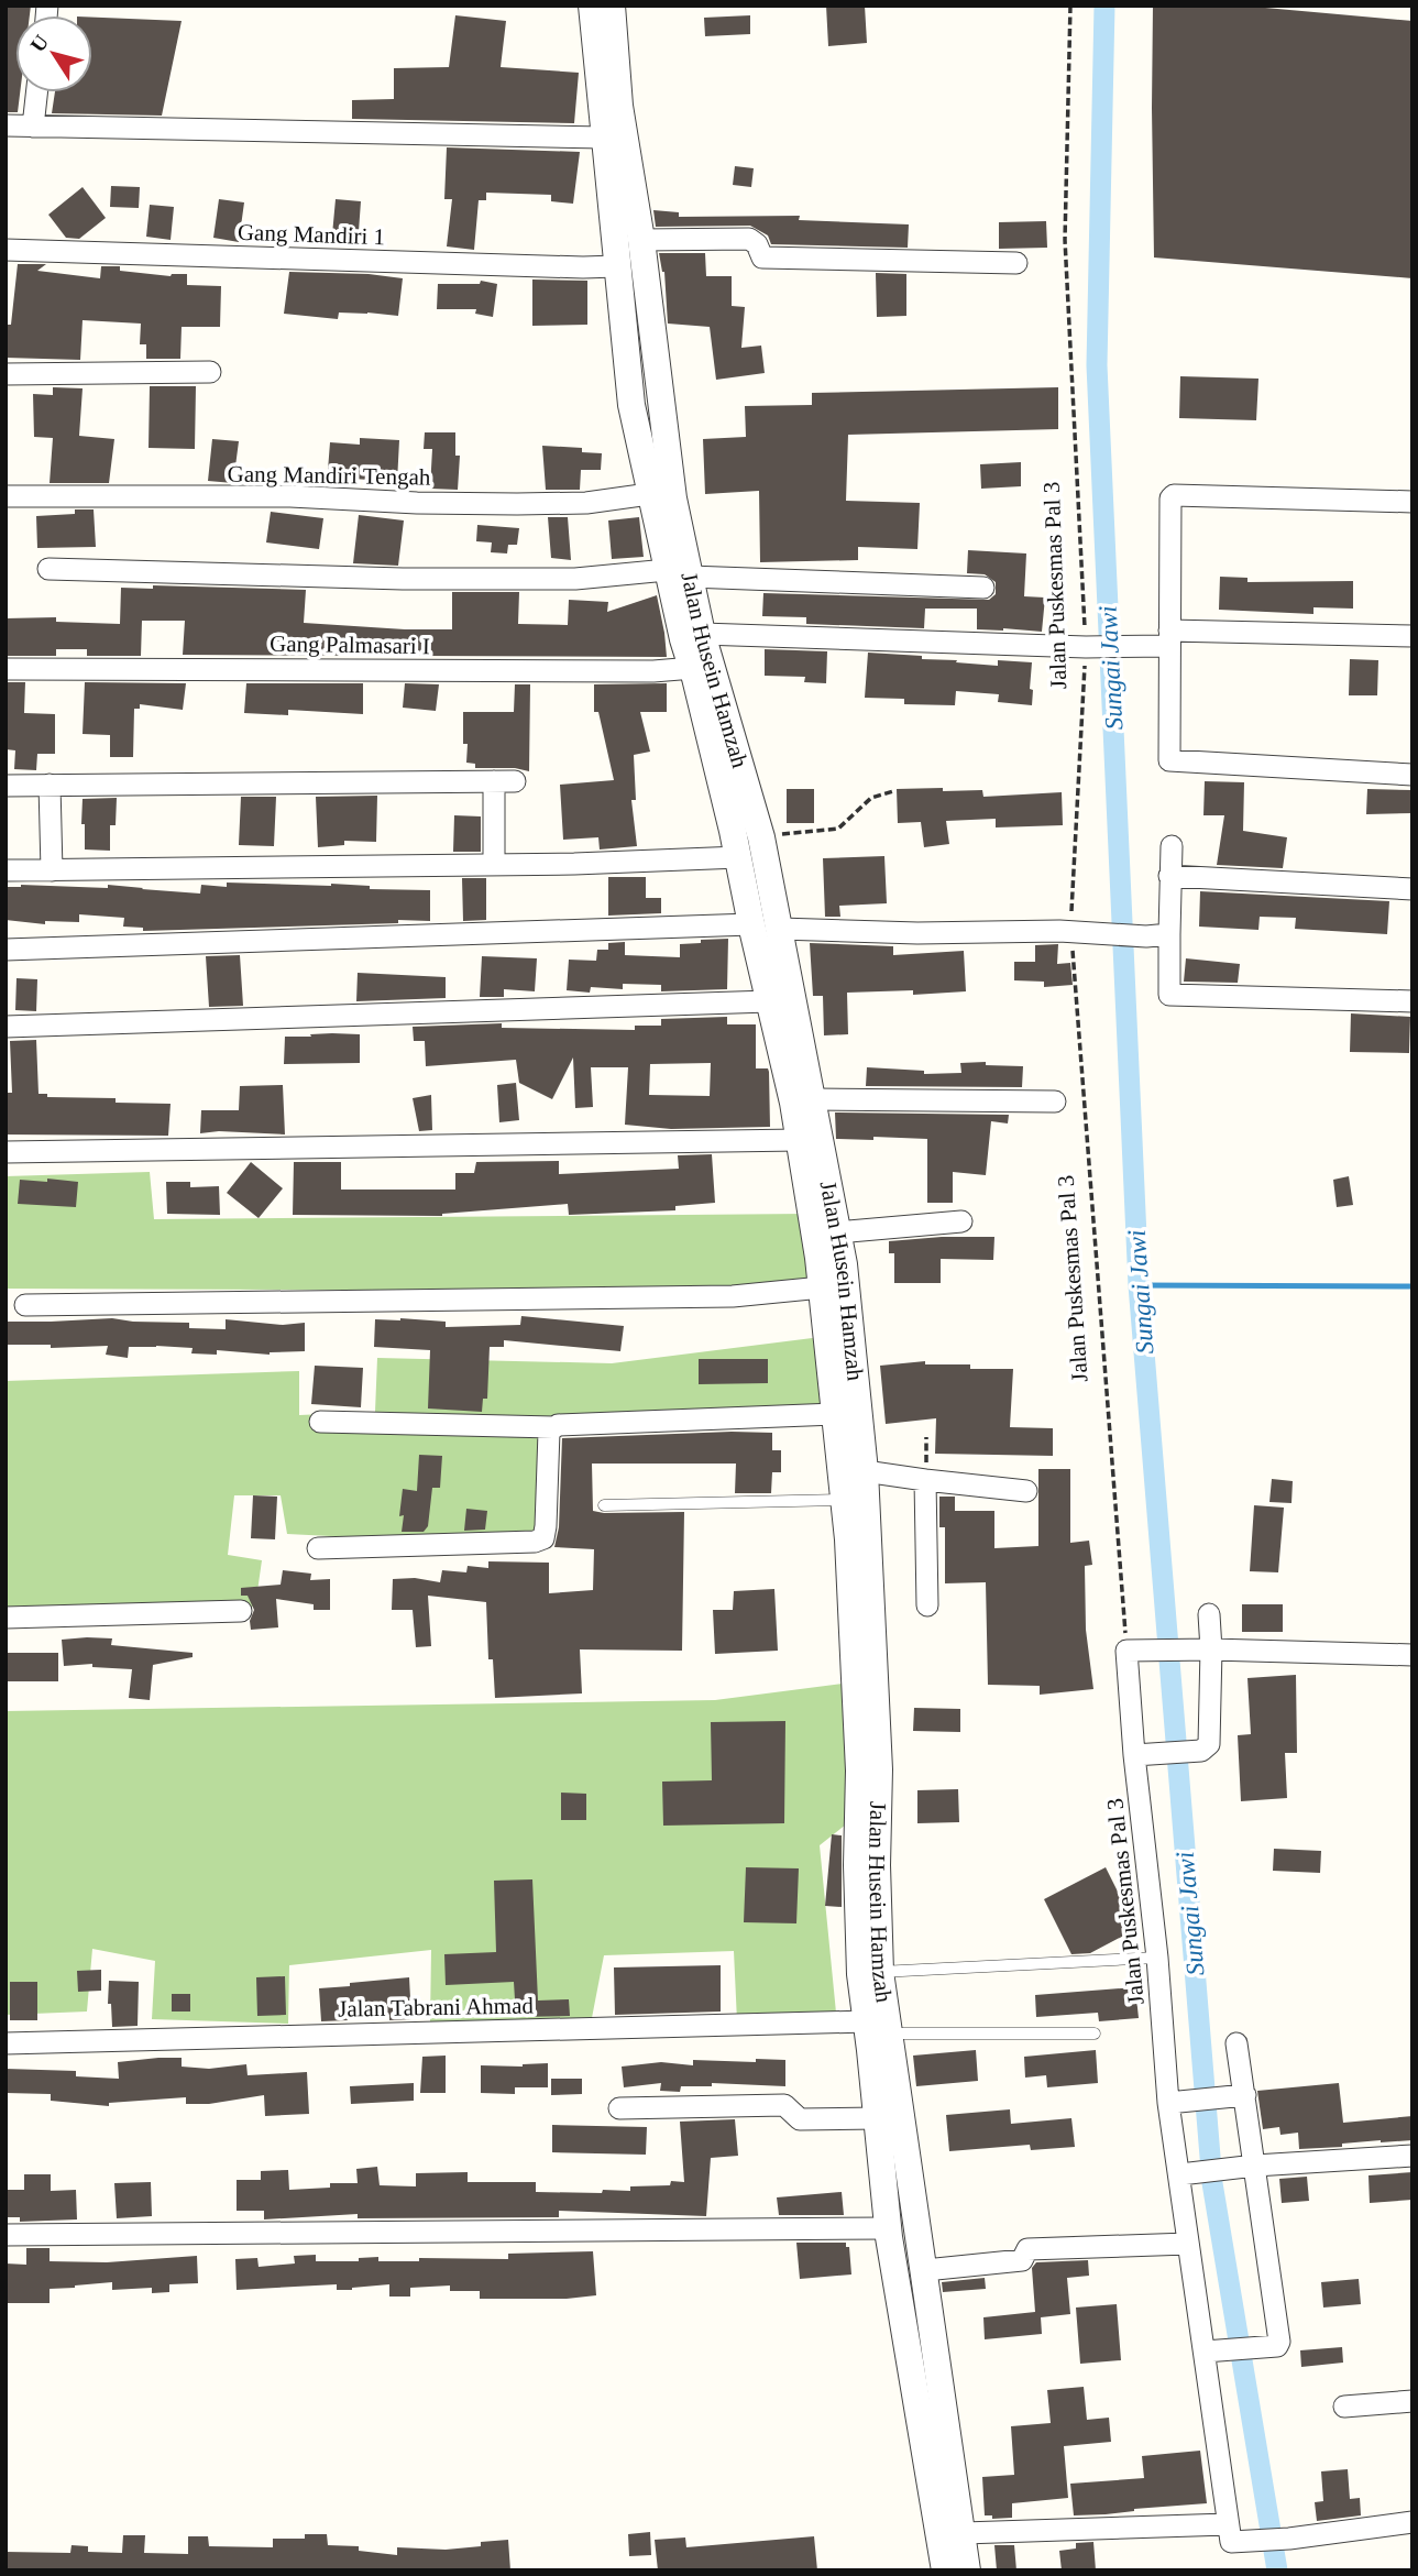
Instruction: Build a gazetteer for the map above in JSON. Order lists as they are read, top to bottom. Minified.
{"streets":{"street":["Gang Mandiri 1","Gang Mandiri Tengah","Jalan Puskesmas Pal 3","Gang Palmasari I","Jalan Husein Hamzah","Jalan Tabrani Ahmad"]},"crossings":[["Gang Mandiri 1","Jalan Husein Hamzah"],["Gang Mandiri Tengah","Jalan Husein Hamzah"],["Gang Palmasari I","Jalan Husein Hamzah"],["Jalan Husein Hamzah","Jalan Tabrani Ahmad"]],"water":["Sungai Jawi"],"north":"top left"}
